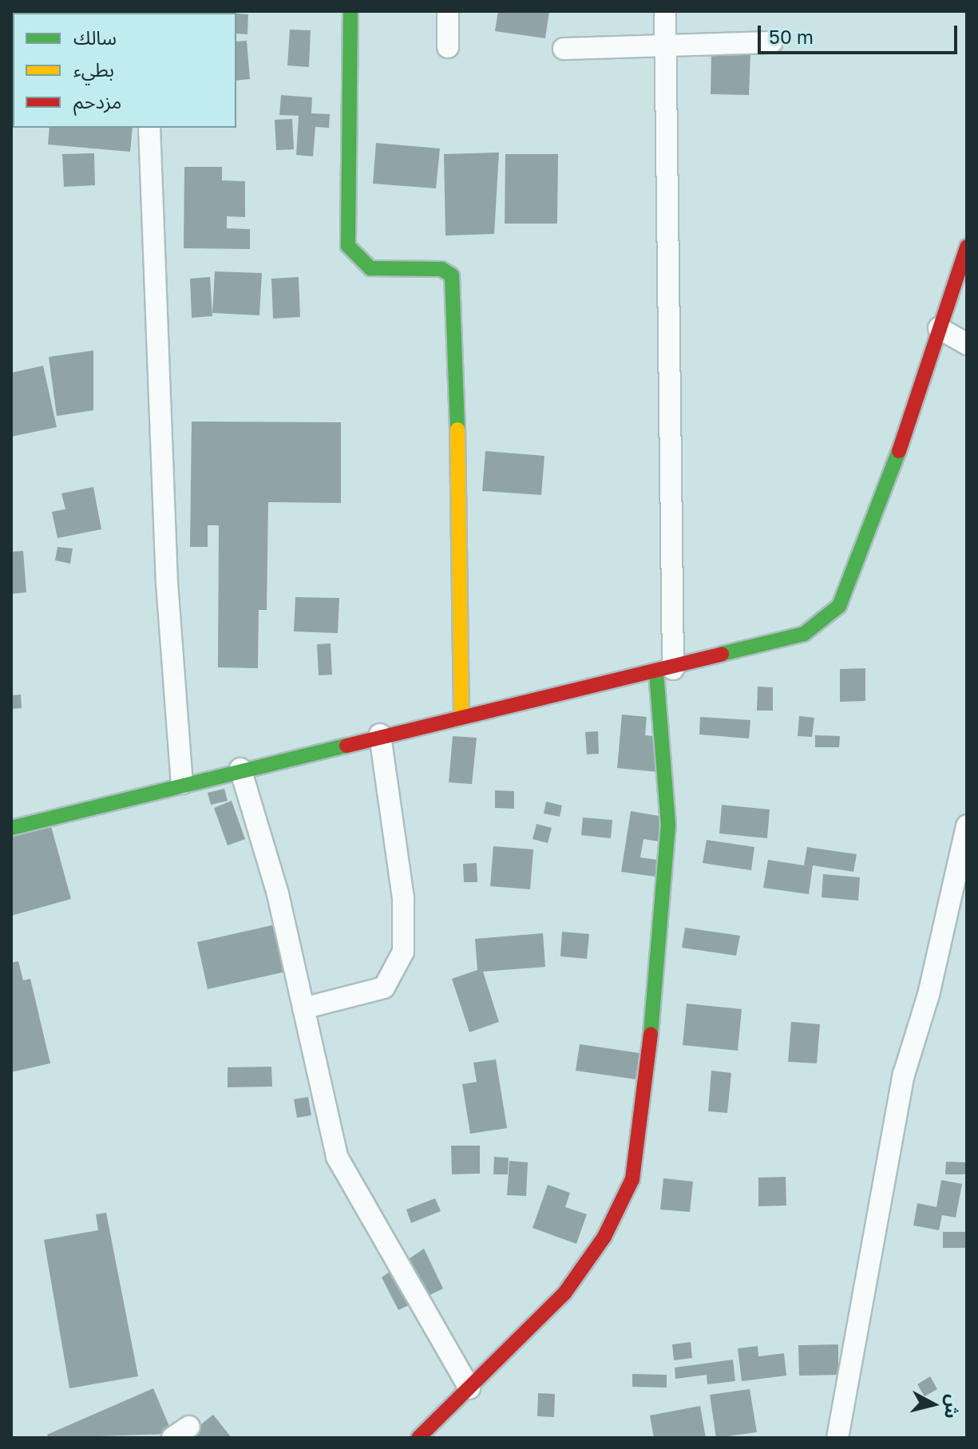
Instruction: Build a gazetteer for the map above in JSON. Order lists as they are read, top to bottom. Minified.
{"legend":["سالك","بطيء","مزدحم"],"scale_bar":"50 m","north":"right"}
